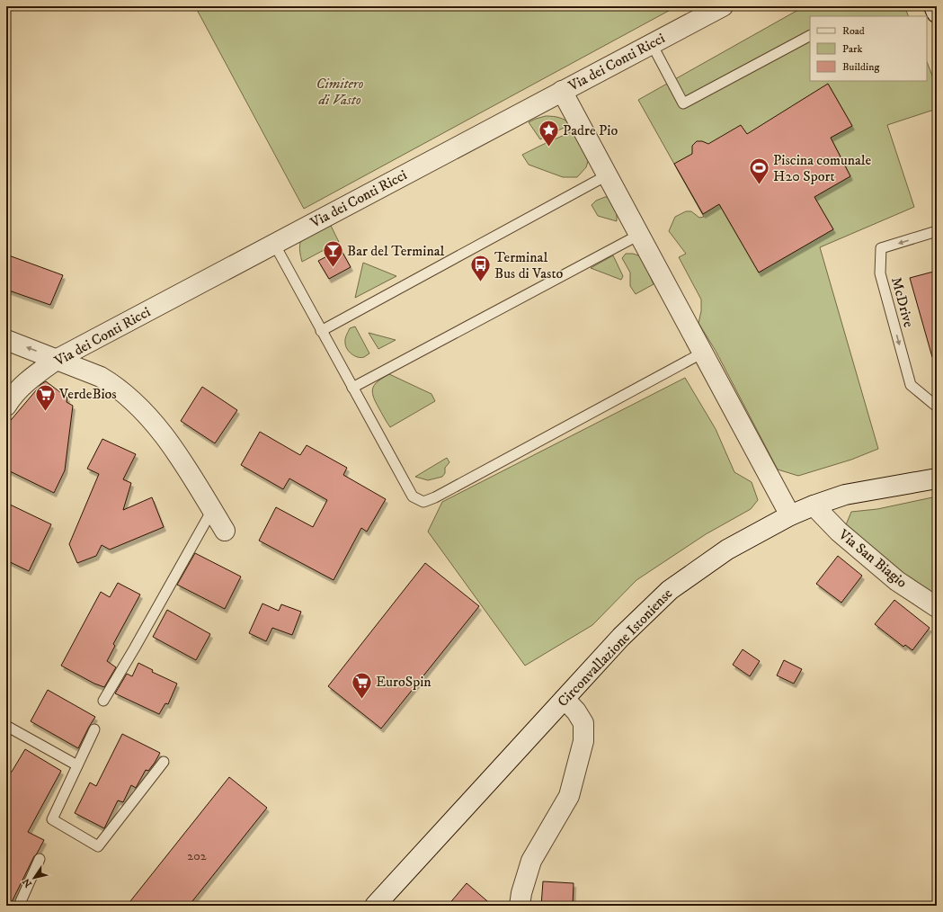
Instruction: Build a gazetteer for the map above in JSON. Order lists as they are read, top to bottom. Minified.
{"streets":{"street":["Via dei Conti Ricci","Via San Biagio","Circonvallazione Istoniense"],"lane":["McDrive"]},"crossings":[["Via San Biagio","Circonvallazione Istoniense"]],"parks":["Cimitero di Vasto"],"places":{"place":["Padre Pio"],"sports":["Piscina comunale H20 Sport"],"bar":["Bar del Terminal"],"bus stop":["Terminal Bus di Vasto"],"supermarket":["VerdeBios","EuroSpin"]},"house_numbers":["202"],"legend":["Road","Park","Building"],"north":"bottom left"}
